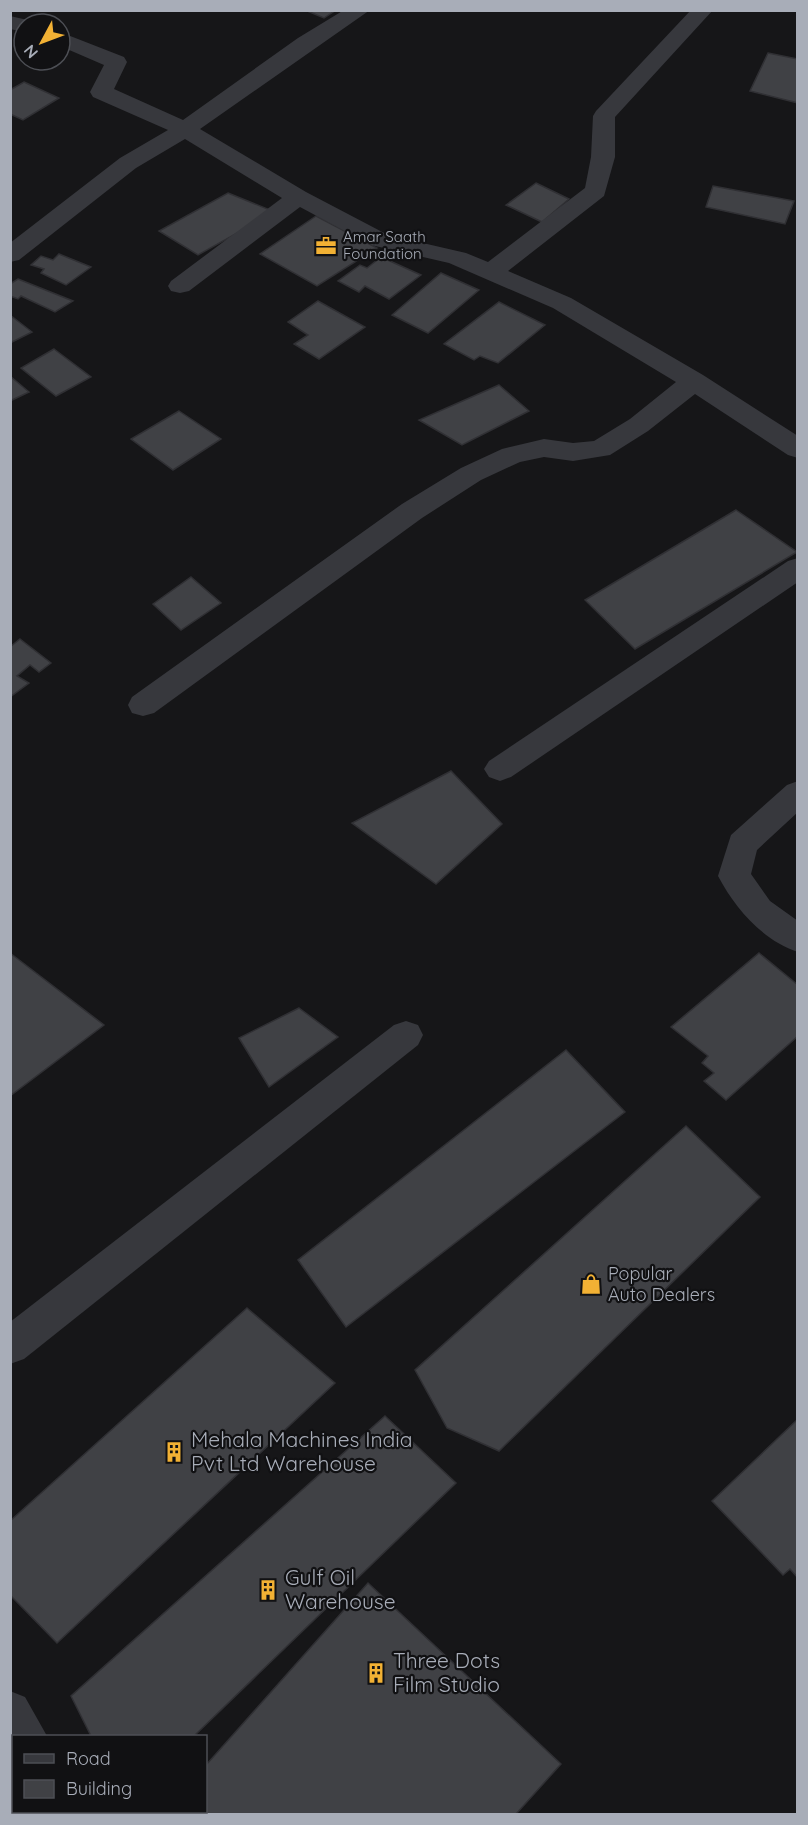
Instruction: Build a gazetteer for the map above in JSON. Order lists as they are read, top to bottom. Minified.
{"places":{"office":["Amar Saath Foundation"],"shop":["Popular Auto Dealers"],"building":["Mehala Machines India Pvt Ltd Warehouse","Gulf Oil Warehouse","Three Dots Film Studio"]},"legend":["Road","Building"],"north":"bottom left"}
